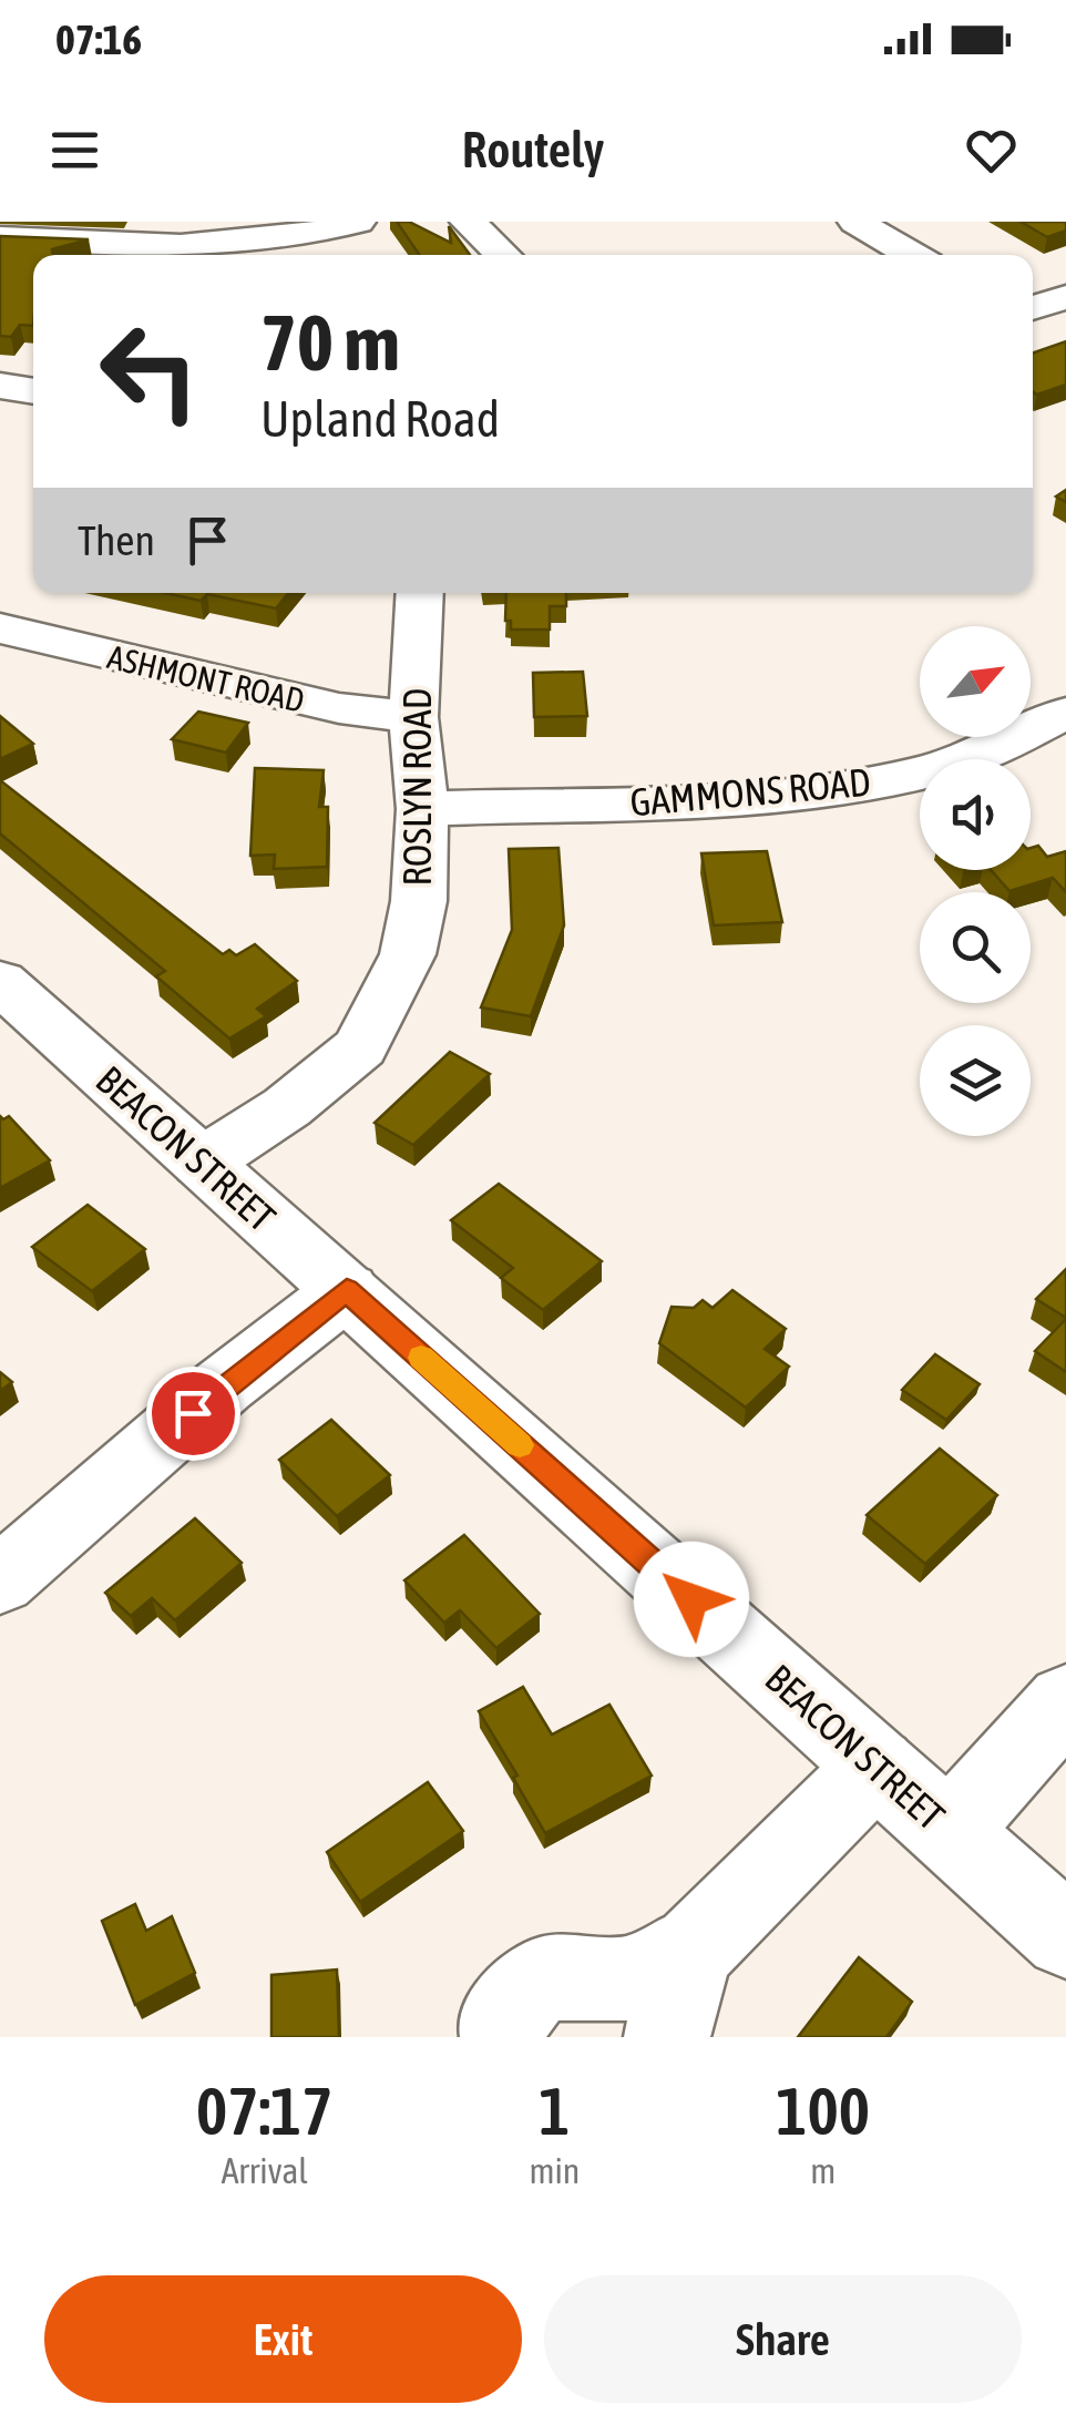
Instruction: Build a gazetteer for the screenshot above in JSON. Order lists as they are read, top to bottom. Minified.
{"streets":{"street":["ASHMONT ROAD","ROSLYN ROAD","GAMMONS ROAD","BEACON STREET"]},"crossings":[["ASHMONT ROAD","ROSLYN ROAD"],["ROSLYN ROAD","GAMMONS ROAD"],["ROSLYN ROAD","BEACON STREET"]],"north":"top right","page":{"status":"07:16","header":"Routely","turn":["70 m","Upland Road"],"then":"Then","eta":["07:17","Arrival","1","min","100","m"],"buttons":["Exit","Share"]}}
